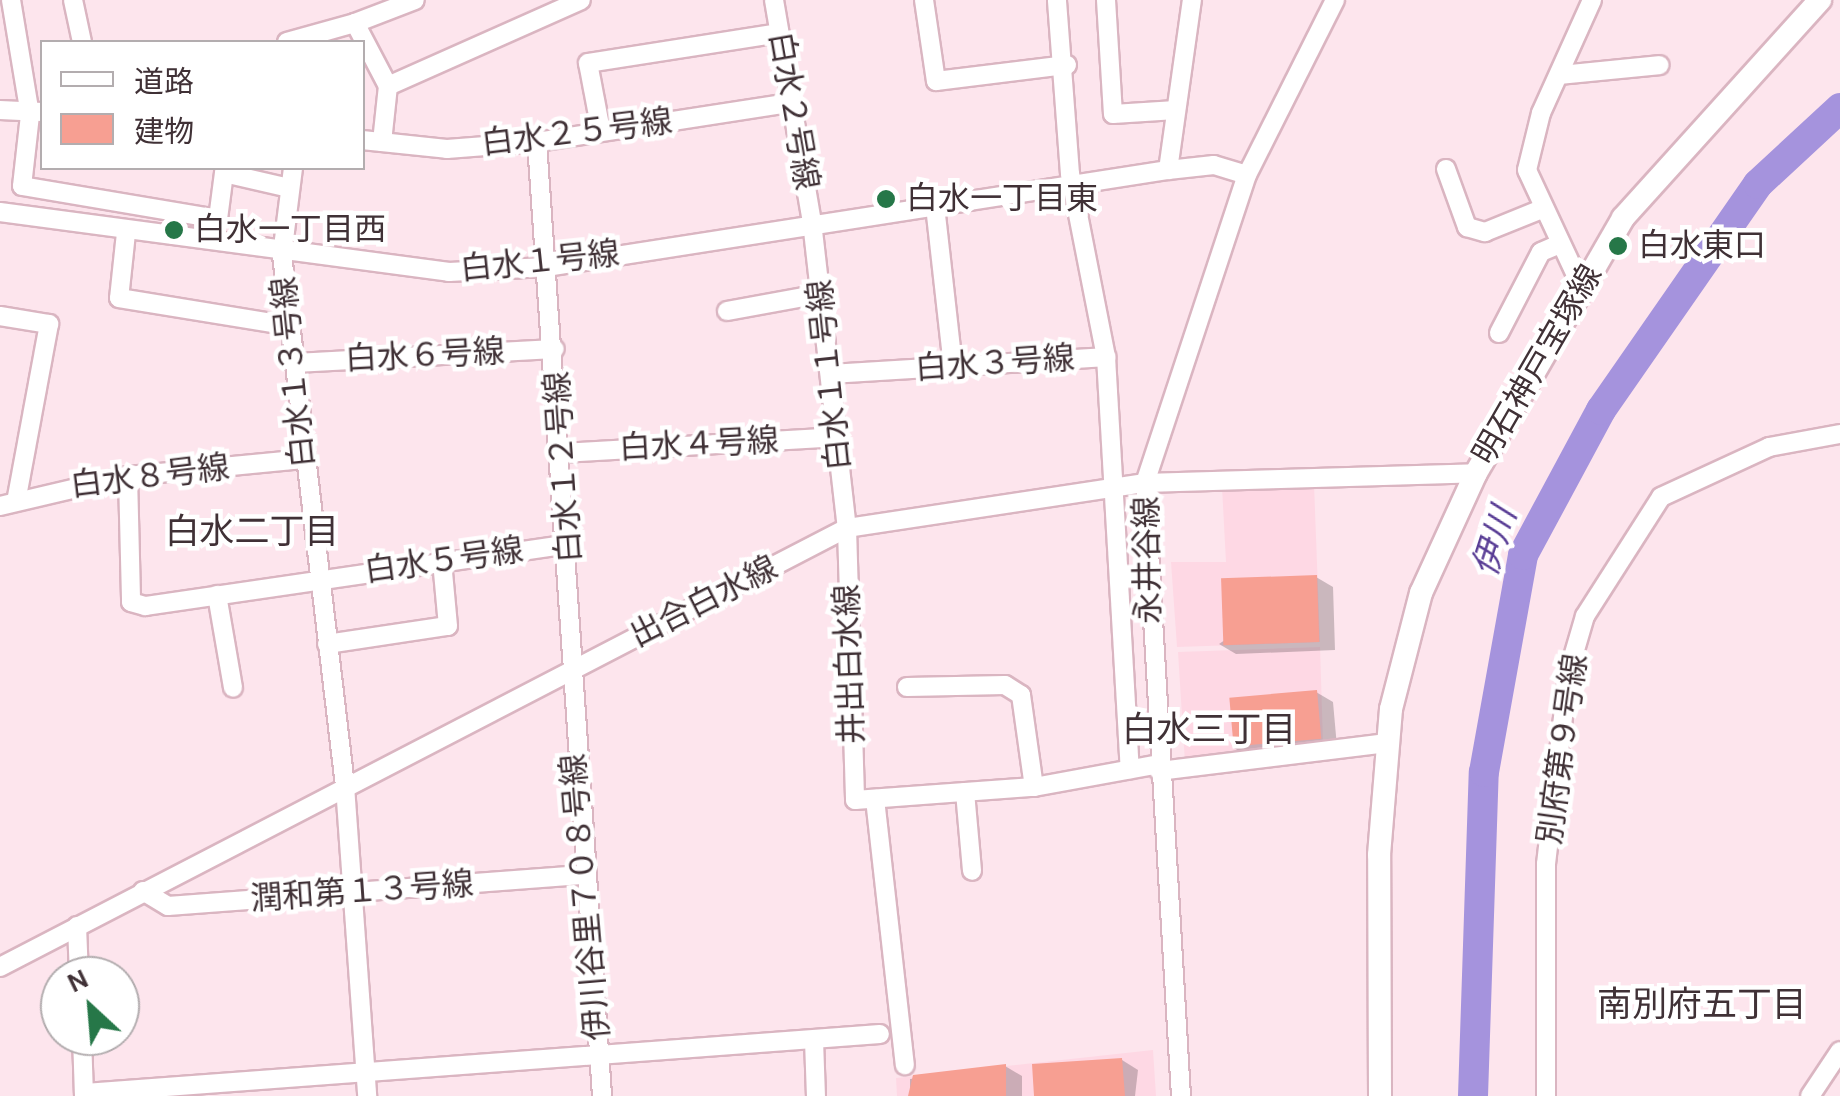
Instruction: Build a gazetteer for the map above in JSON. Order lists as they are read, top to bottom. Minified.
{"streets":{"main road":["明石神戸宝塚線"],"street":["白水２号線","白水２５号線","白水１号線","白水６号線","白水３号線","白水１３号線","白水１１号線","白水４号線","白水１２号線","白水８号線","永井谷線","白水５号線","出合白水線","井出白水線","別府第９号線","潤和第１３号線","伊川谷里７０８号線"]},"crossings":[["白水２号線","白水２５号線"],["白水２号線","白水１号線"],["白水２号線","白水１１号線"],["白水２５号線","白水１２号線"],["白水１号線","白水３号線"],["白水１号線","白水１３号線"],["白水１号線","白水１１号線"],["白水１号線","白水１２号線"],["白水１号線","永井谷線"],["白水６号線","白水１３号線"],["白水６号線","白水１２号線"],["白水３号線","白水１１号線"],["明石神戸宝塚線","出合白水線"],["白水１３号線","白水８号線"],["白水１３号線","白水５号線"],["白水１３号線","出合白水線"],["白水１３号線","潤和第１３号線"],["白水１１号線","白水４号線"],["白水１１号線","出合白水線"],["白水１１号線","井出白水線"],["白水４号線","白水１２号線"],["白水１２号線","白水５号線"],["白水１２号線","出合白水線"],["白水１２号線","伊川谷里７０８号線"],["白水８号線","白水５号線"],["永井谷線","出合白水線"],["出合白水線","井出白水線"],["出合白水線","潤和第１３号線"],["潤和第１３号線","伊川谷里７０８号線"]],"districts":["白水二丁目","白水三丁目","南別府五丁目"],"water":["伊川"],"places":["白水一丁目東","白水一丁目西","白水東口"],"legend":["道路","建物"],"north":"top left"}
